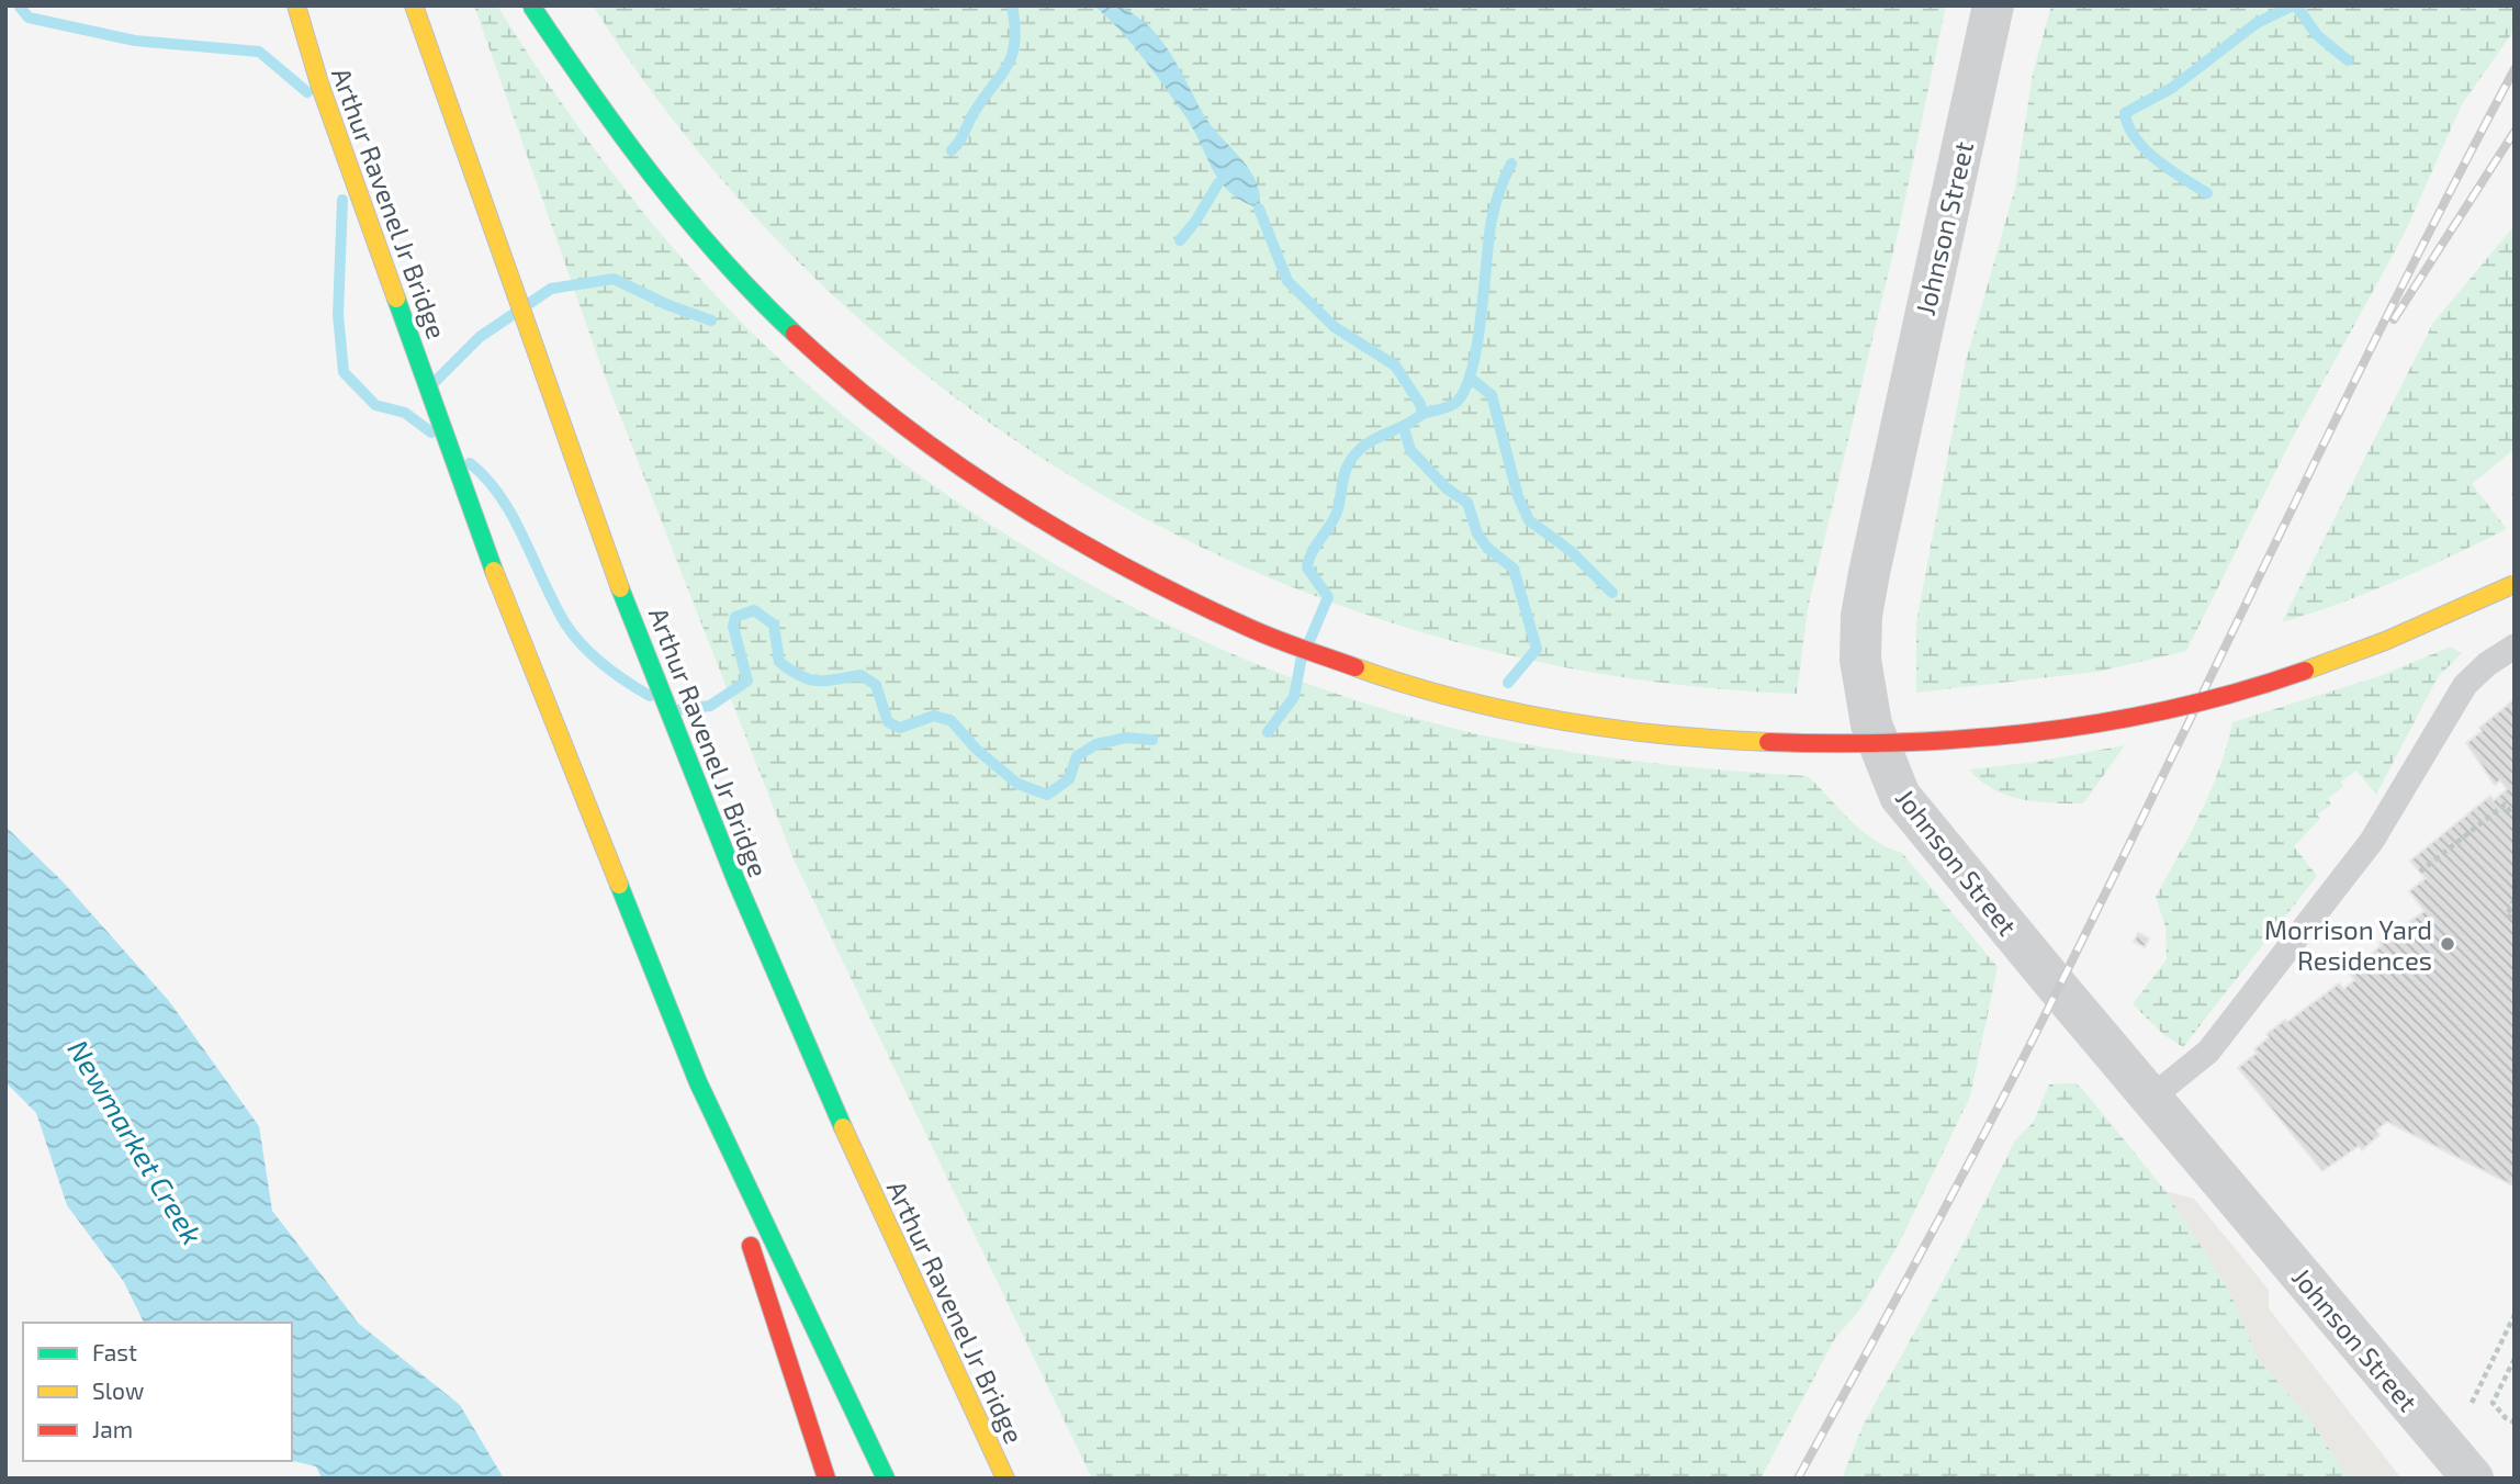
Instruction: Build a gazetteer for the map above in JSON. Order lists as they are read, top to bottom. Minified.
{"streets":{"highway":["Arthur Ravenel Jr Bridge"],"street":["Johnson Street"]},"water":["Newmarket Creek"],"places":["Morrison Yard Residences"],"legend":["Fast","Slow","Jam"]}
